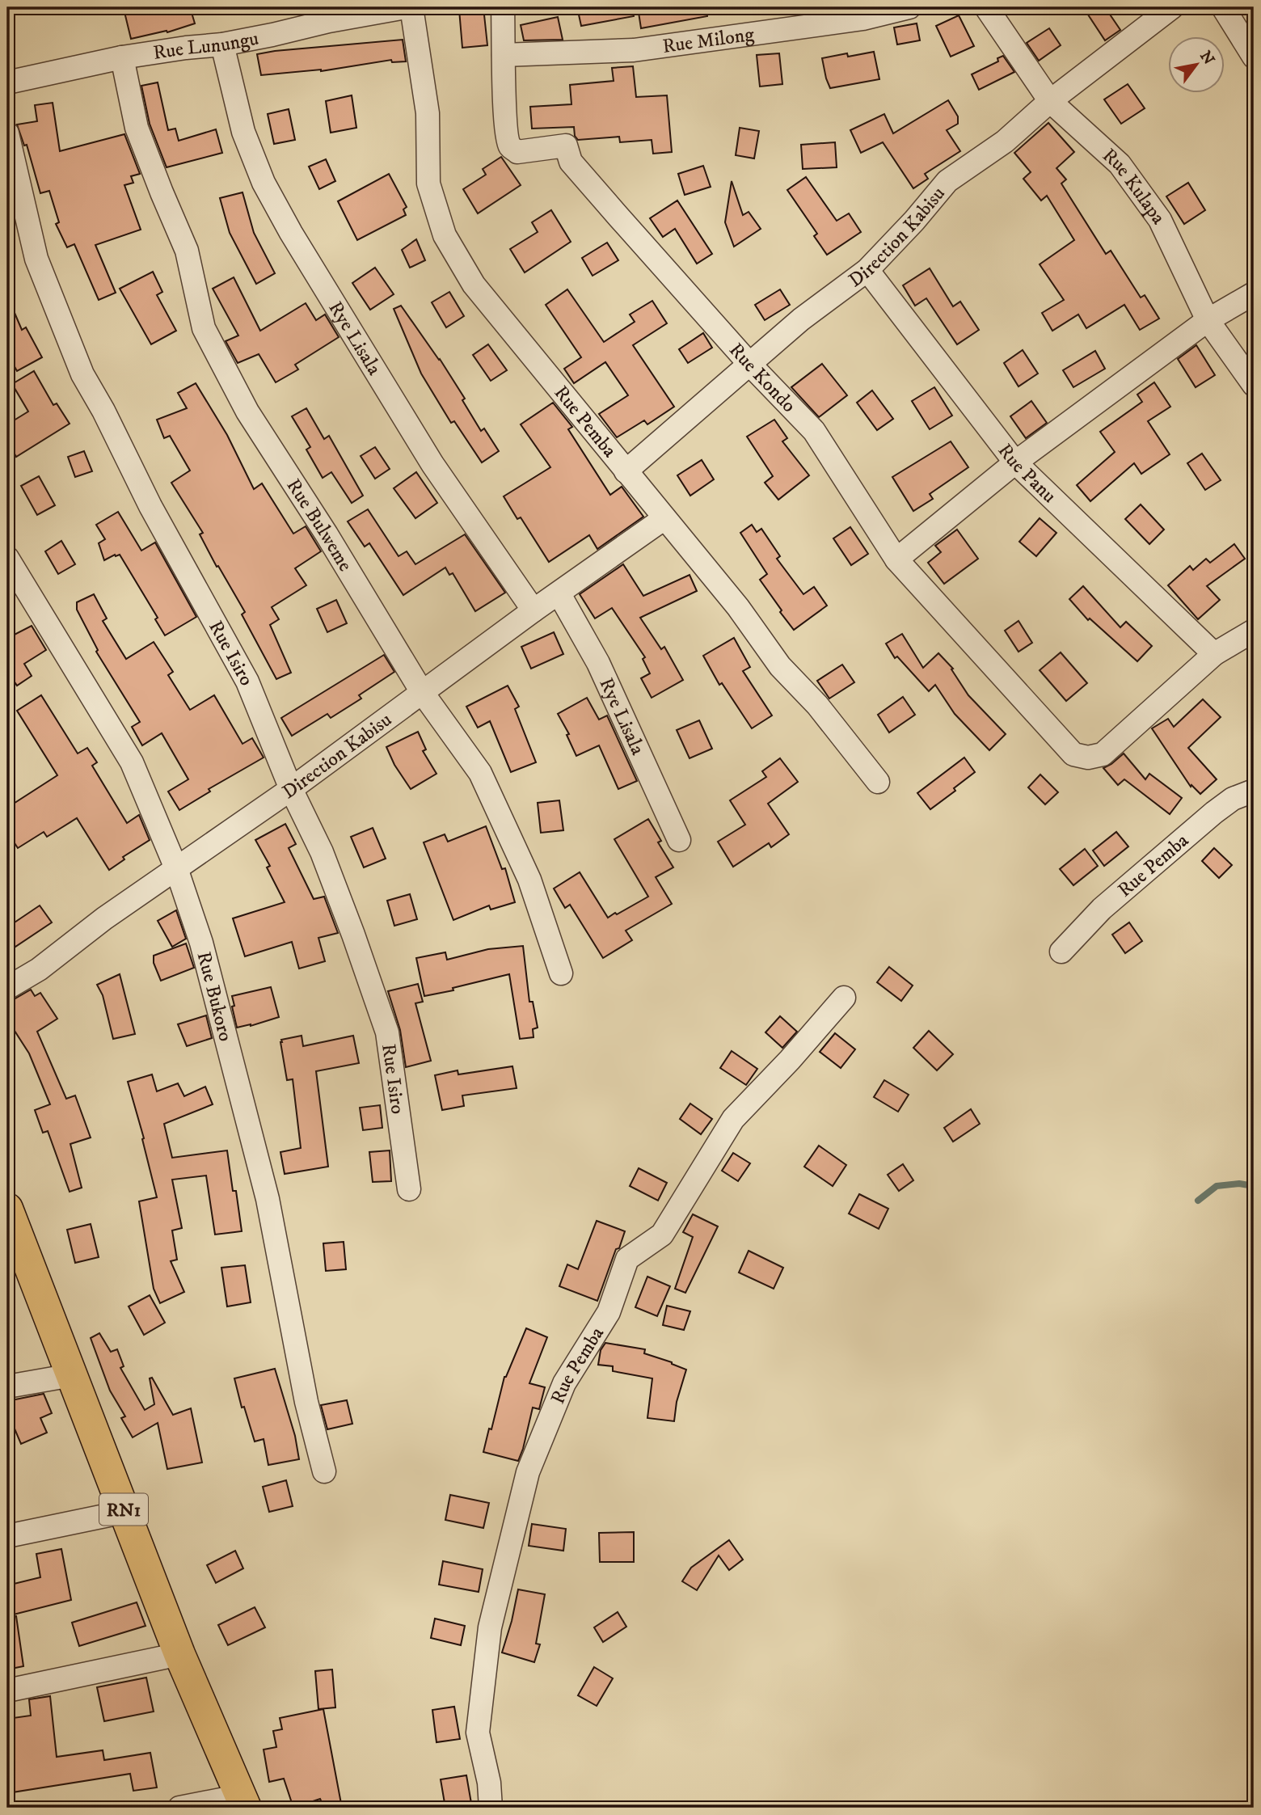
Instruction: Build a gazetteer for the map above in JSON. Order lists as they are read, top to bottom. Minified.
{"streets":{"highway":["RN1"],"street":["Rue Milong","Rue Lunungu","Rue Kulapa","Direction Kabisu","Rye Lisala","Rue Kondo","Rue Pemba","Rue Panu","Rue Bulweme","Rue Isiro","Rue Bukoro"]},"crossings":[["Rue Milong","Rue Kondo"],["Rue Lunungu","Rye Lisala"],["Rue Lunungu","Rue Bulweme"],["Rue Kulapa","Direction Kabisu"],["Direction Kabisu","Rye Lisala"],["Direction Kabisu","Rue Kondo"],["Direction Kabisu","Rue Pemba"],["Direction Kabisu","Rue Panu"],["Direction Kabisu","Rue Bulweme"],["Direction Kabisu","Rue Isiro"],["Direction Kabisu","Rue Bukoro"],["Rue Kondo","Rue Panu"]],"north":"top right"}
